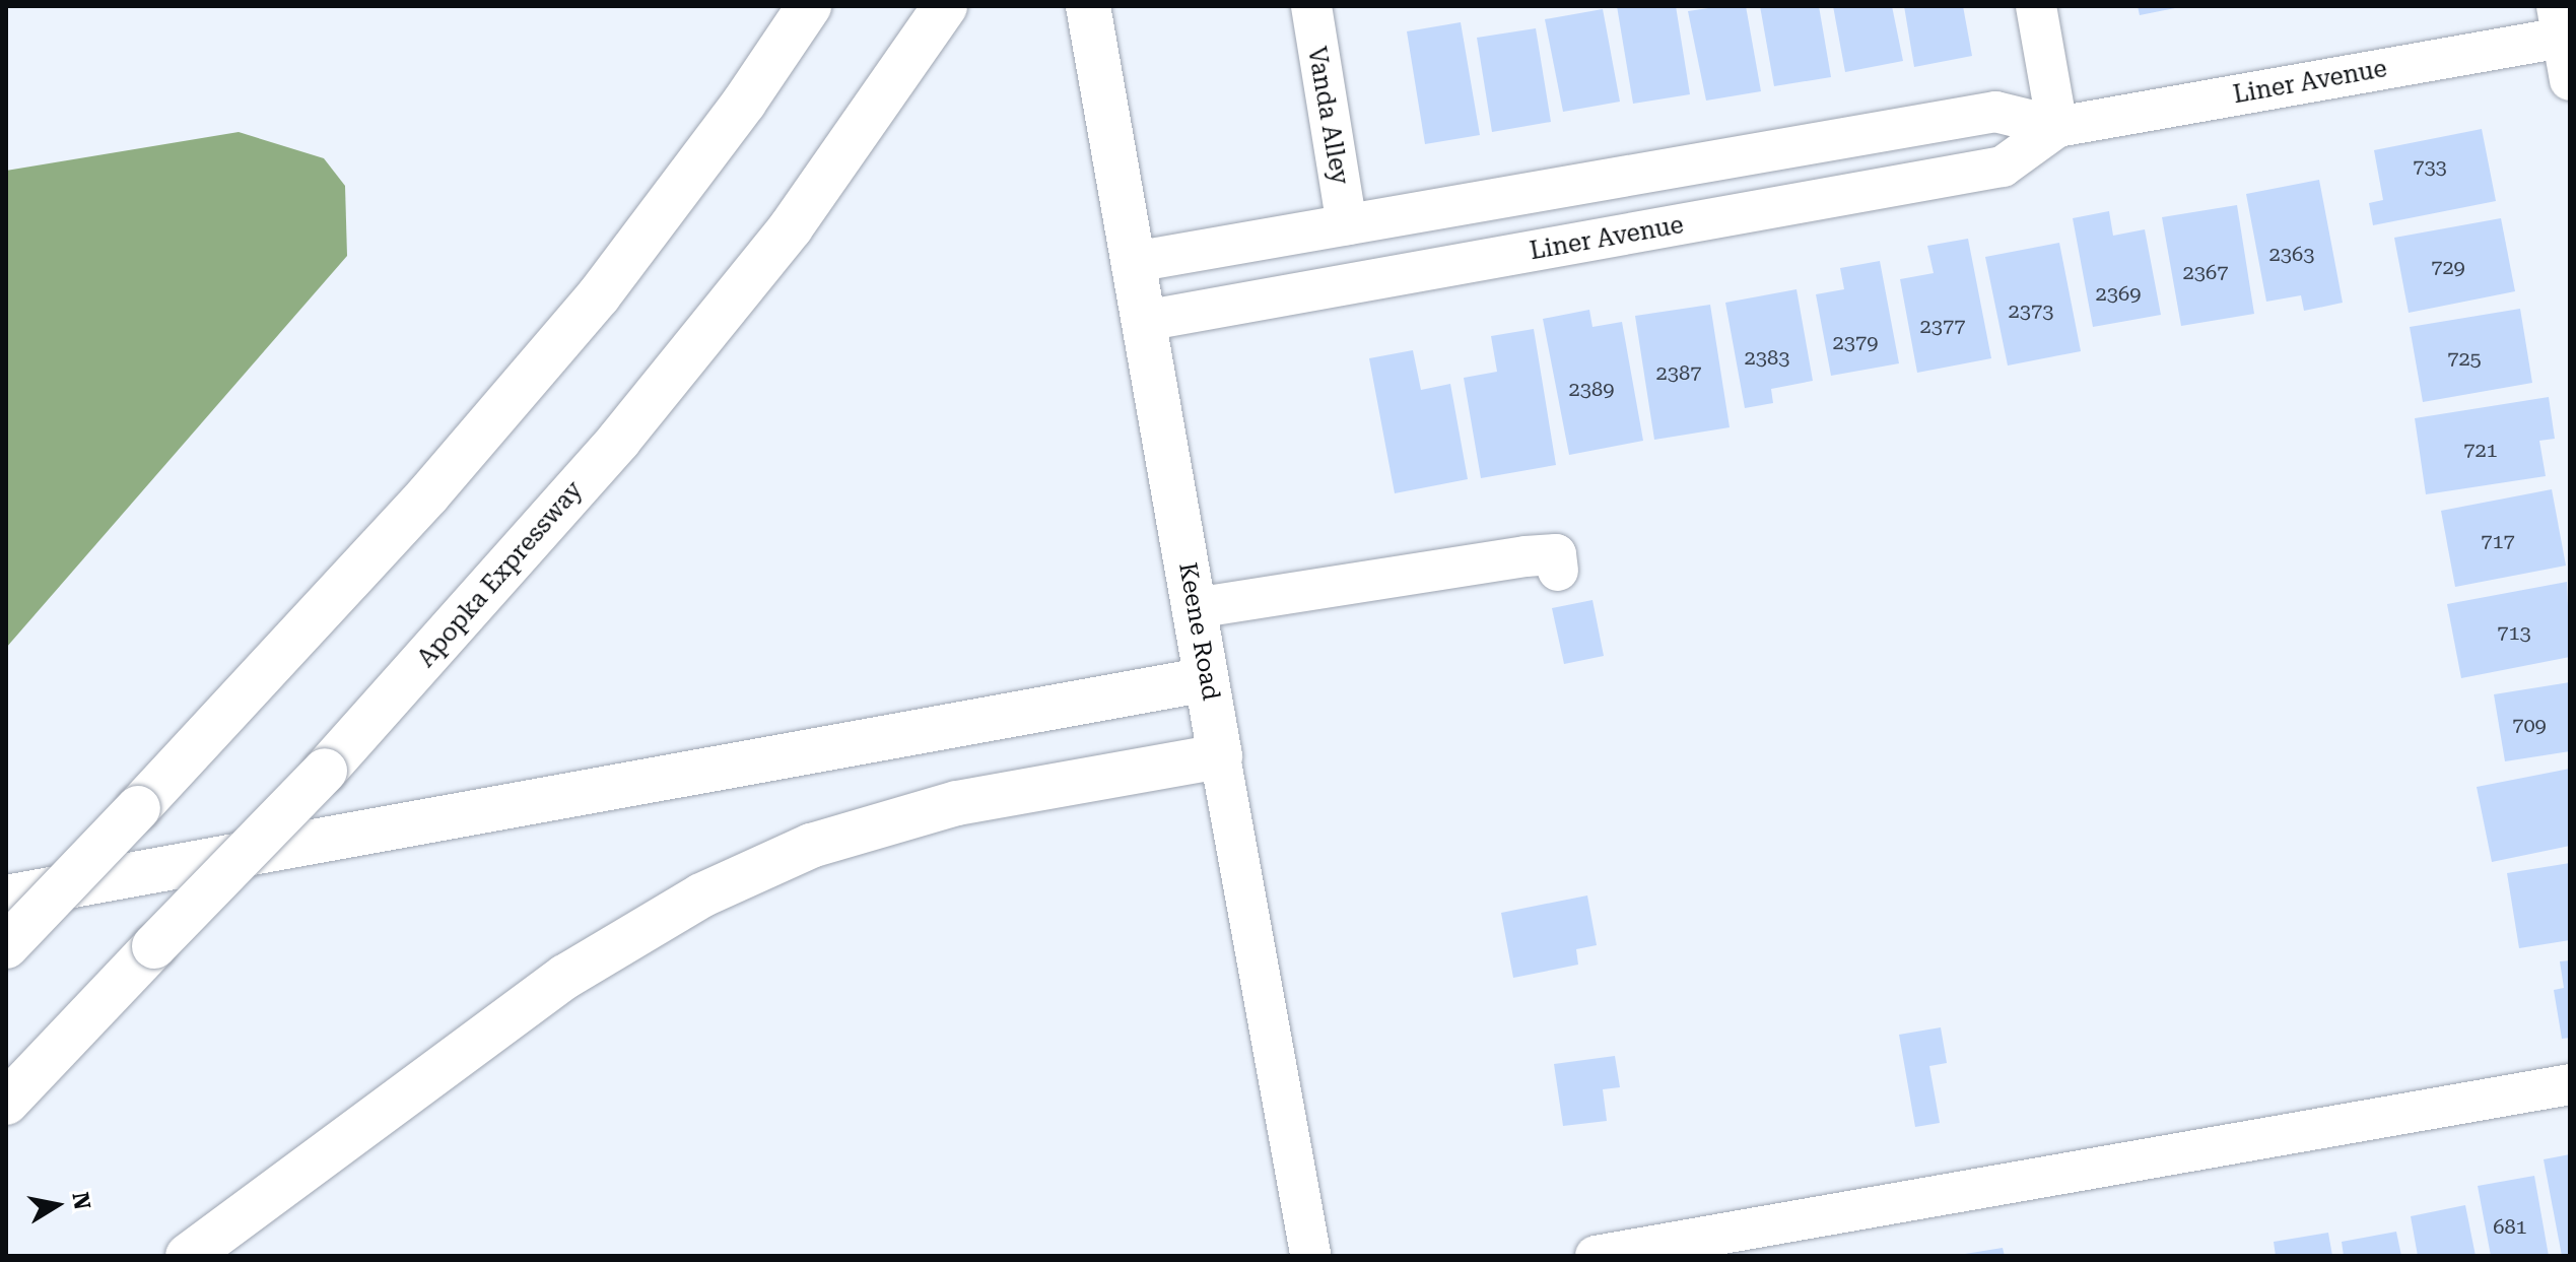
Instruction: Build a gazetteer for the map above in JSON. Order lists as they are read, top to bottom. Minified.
{"streets":{"main road":["Apopka Expressway","Keene Road"],"street":["Liner Avenue","Vanda Alley"]},"crossings":[["Liner Avenue","Vanda Alley"],["Liner Avenue","Keene Road"]],"house_numbers":["733","2363","729","2367","2369","2373","2377","2379","2383","725","2387","2389","721","717","713","709","681"],"north":"right"}
